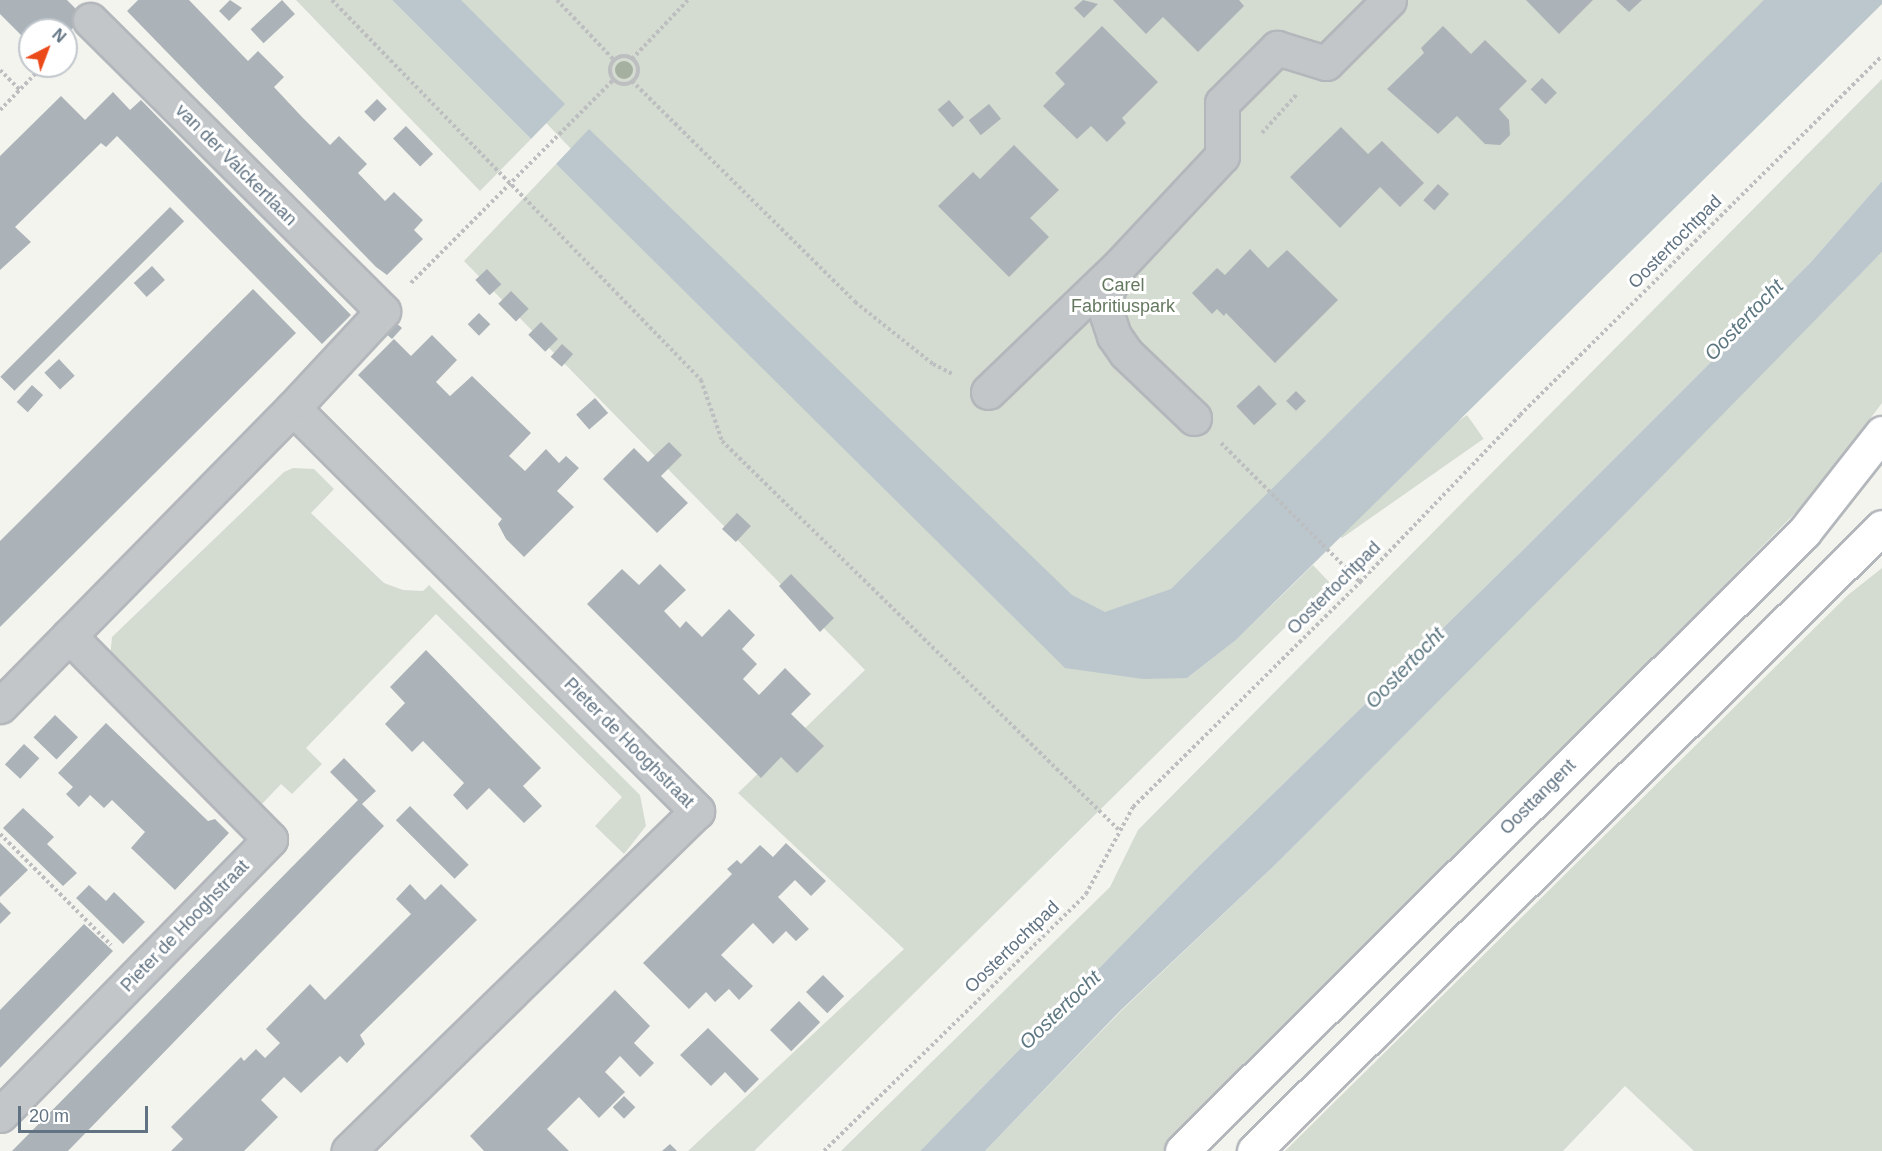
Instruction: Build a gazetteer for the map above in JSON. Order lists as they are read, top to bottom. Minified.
{"streets":{"main road":["Oosttangent"],"street":["van der Valckertlaan","Pieter de Hooghstraat"],"path":["Oostertochtpad"]},"water":["Oostertocht"],"parks":["Carel Fabritiuspark"],"scale_bar":"20 m","north":"top right"}
